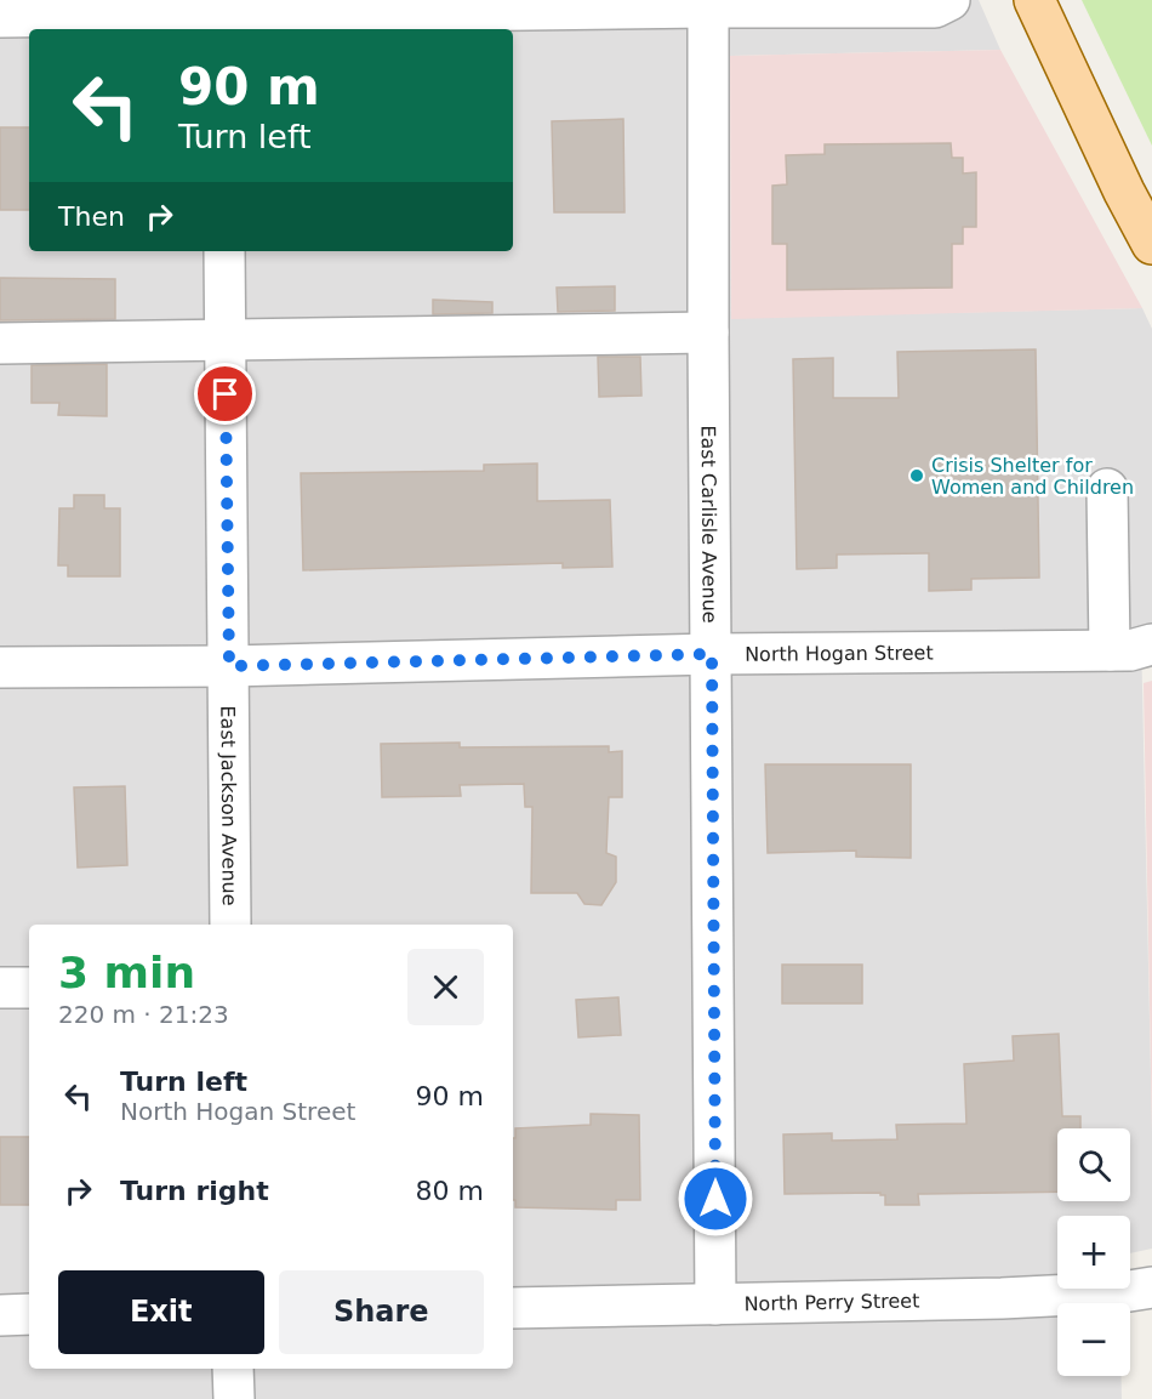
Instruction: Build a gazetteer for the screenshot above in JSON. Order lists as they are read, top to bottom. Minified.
{"streets":{"street":["East Carlisle Avenue","North Hogan Street","East Jackson Avenue","North Perry Street"]},"crossings":[["East Carlisle Avenue","North Hogan Street"],["East Carlisle Avenue","North Perry Street"],["North Hogan Street","East Jackson Avenue"]],"places":["Crisis Shelter for Women and Children"],"page":{"turn":["90 m","Turn left"],"then":"Then","heading":["3 min","220 m · 21:23"],"list":[{"name":"Turn left","note":"North Hogan Street","value":"90 m"},{"name":"Turn right","value":"80 m"}],"map_buttons":["+","−"],"buttons":["Exit","Share"]}}
